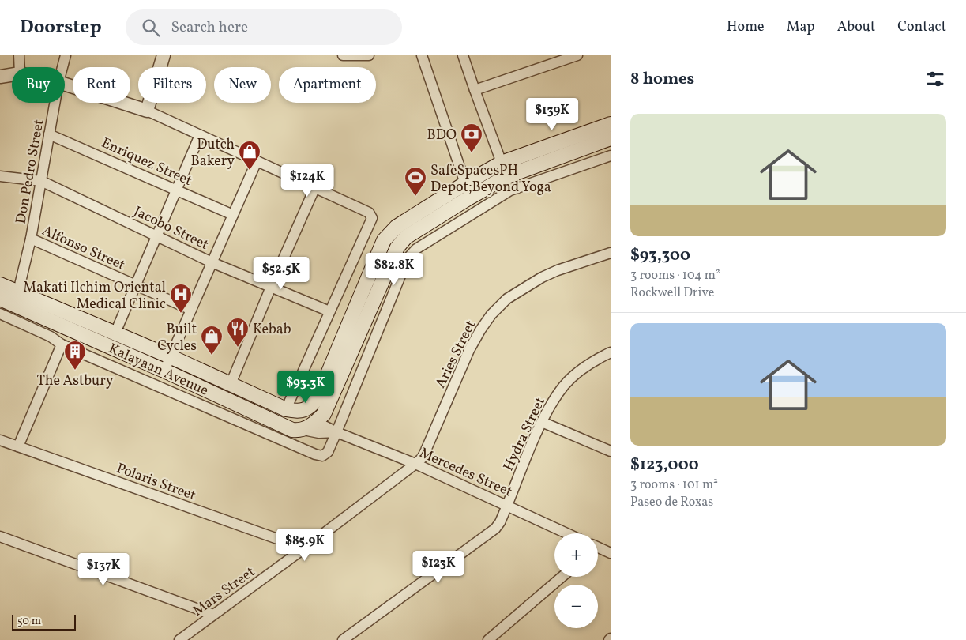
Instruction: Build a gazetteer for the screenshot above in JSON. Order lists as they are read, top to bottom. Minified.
{"streets":{"main road":["Kalayaan Avenue"],"street":["Enriquez Street","Don Pedro Street","Jacobo Street","Alfonso Street","Aries Street","Hydra Street","Mercedes Street","Polaris Street","Mars Street"]},"crossings":[["Enriquez Street","Don Pedro Street"],["Don Pedro Street","Jacobo Street"],["Don Pedro Street","Alfonso Street"],["Don Pedro Street","Kalayaan Avenue"],["Aries Street","Mercedes Street"],["Aries Street","Mars Street"],["Kalayaan Avenue","Mercedes Street"],["Hydra Street","Mercedes Street"],["Mercedes Street","Mars Street"],["Polaris Street","Mars Street"]],"places":{"bank":["BDO"],"shop":["Dutch Bakery","Built Cycles"],"sports":["SafeSpacesPH Depot;Beyond Yoga"],"hospital":["Makati Ilchim Oriental Medical Clinic"],"restaurant":["Kebab"],"building":["The Astbury"]},"scale_bar":"50 m","page":{"header":"Doorstep","search":"Search here","nav":["Home","Map","About","Contact"],"heading":"8 homes","chip":["Buy","Rent","Filters","New","Apartment"],"price":["$139K","$124K","$82.8K","$52.5K","$93.3K","$85.9K","$123K","$137K"],"list":[{"name":"$93,300","note":"3 rooms · 104 m² · Rockwell Drive"},{"name":"$123,000","note":"3 rooms · 101 m² · Paseo de Roxas"}],"map_buttons":["+","−"],"scale":"50 m"}}
